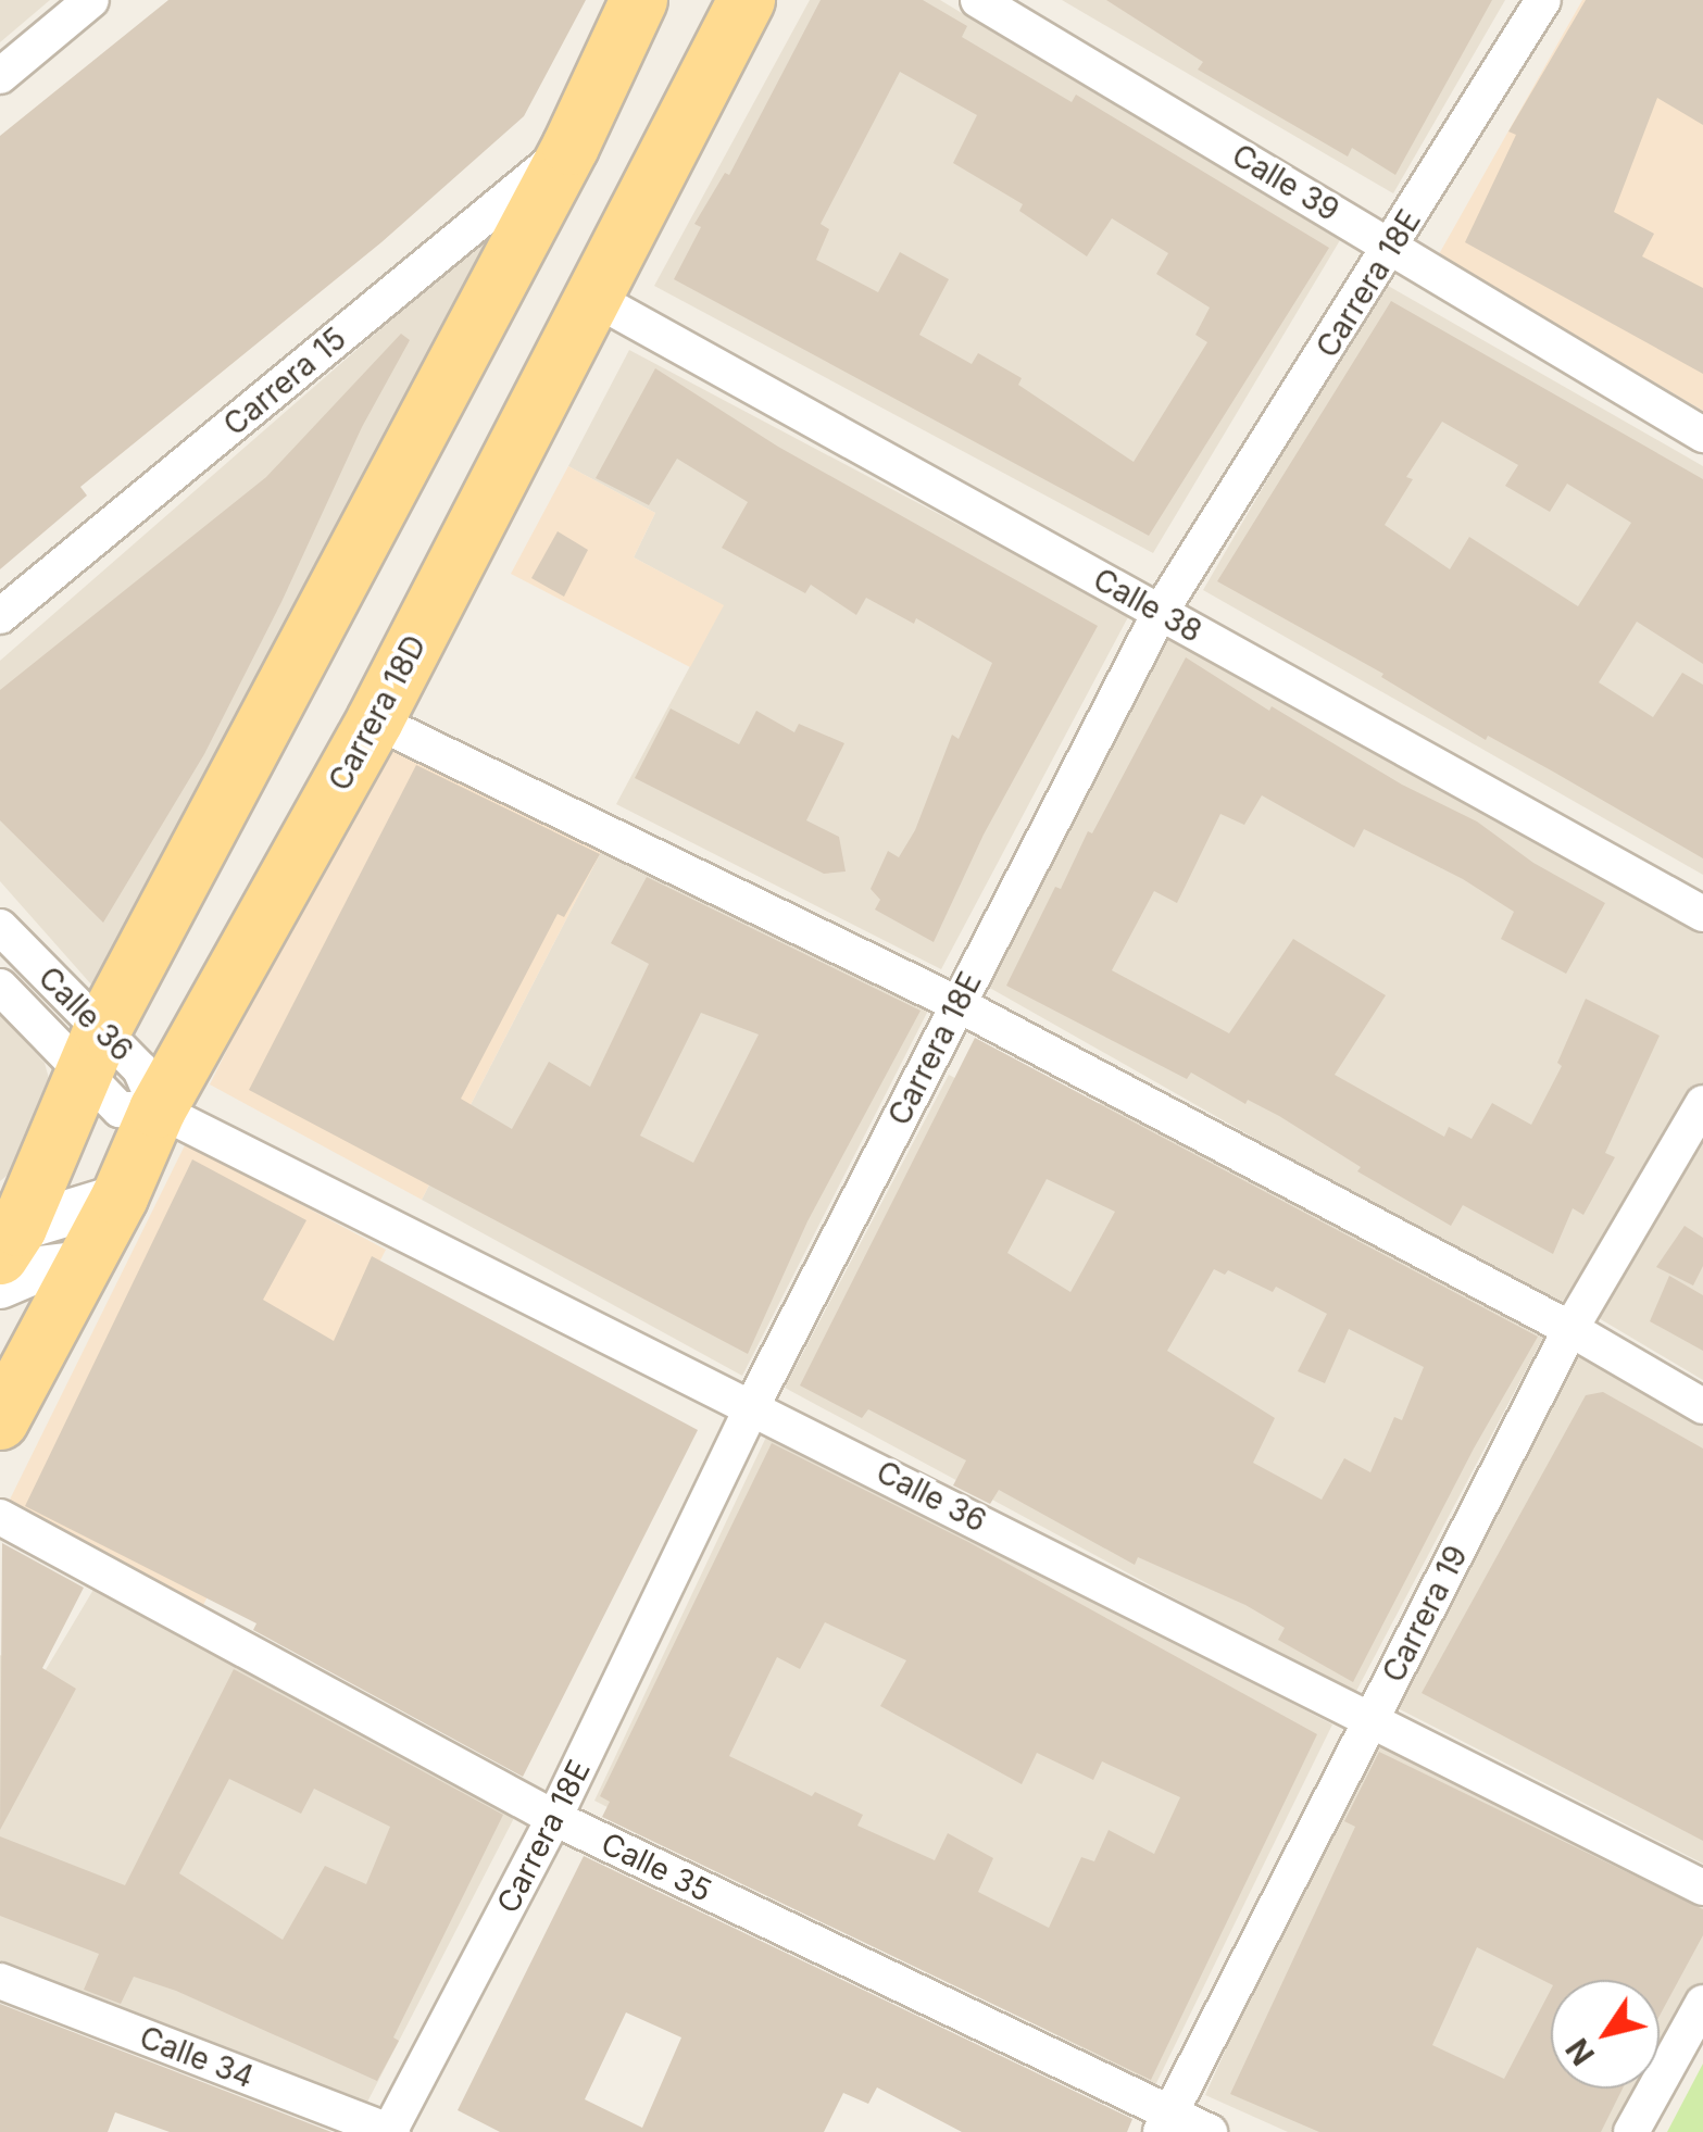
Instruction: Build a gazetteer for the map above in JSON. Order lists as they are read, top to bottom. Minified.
{"streets":{"main road":["Carrera 18D"],"street":["Calle 39","Carrera 18E","Carrera 15","Calle 38","Calle 36","Carrera 19","Calle 35","Calle 34"]},"crossings":[["Calle 39","Carrera 18E"],["Carrera 18E","Calle 38"],["Carrera 18E","Calle 36"],["Carrera 18E","Calle 35"],["Carrera 18E","Calle 34"],["Calle 38","Carrera 18D"],["Carrera 18D","Calle 36"],["Calle 36","Carrera 19"],["Carrera 19","Calle 35"]],"north":"bottom left"}
